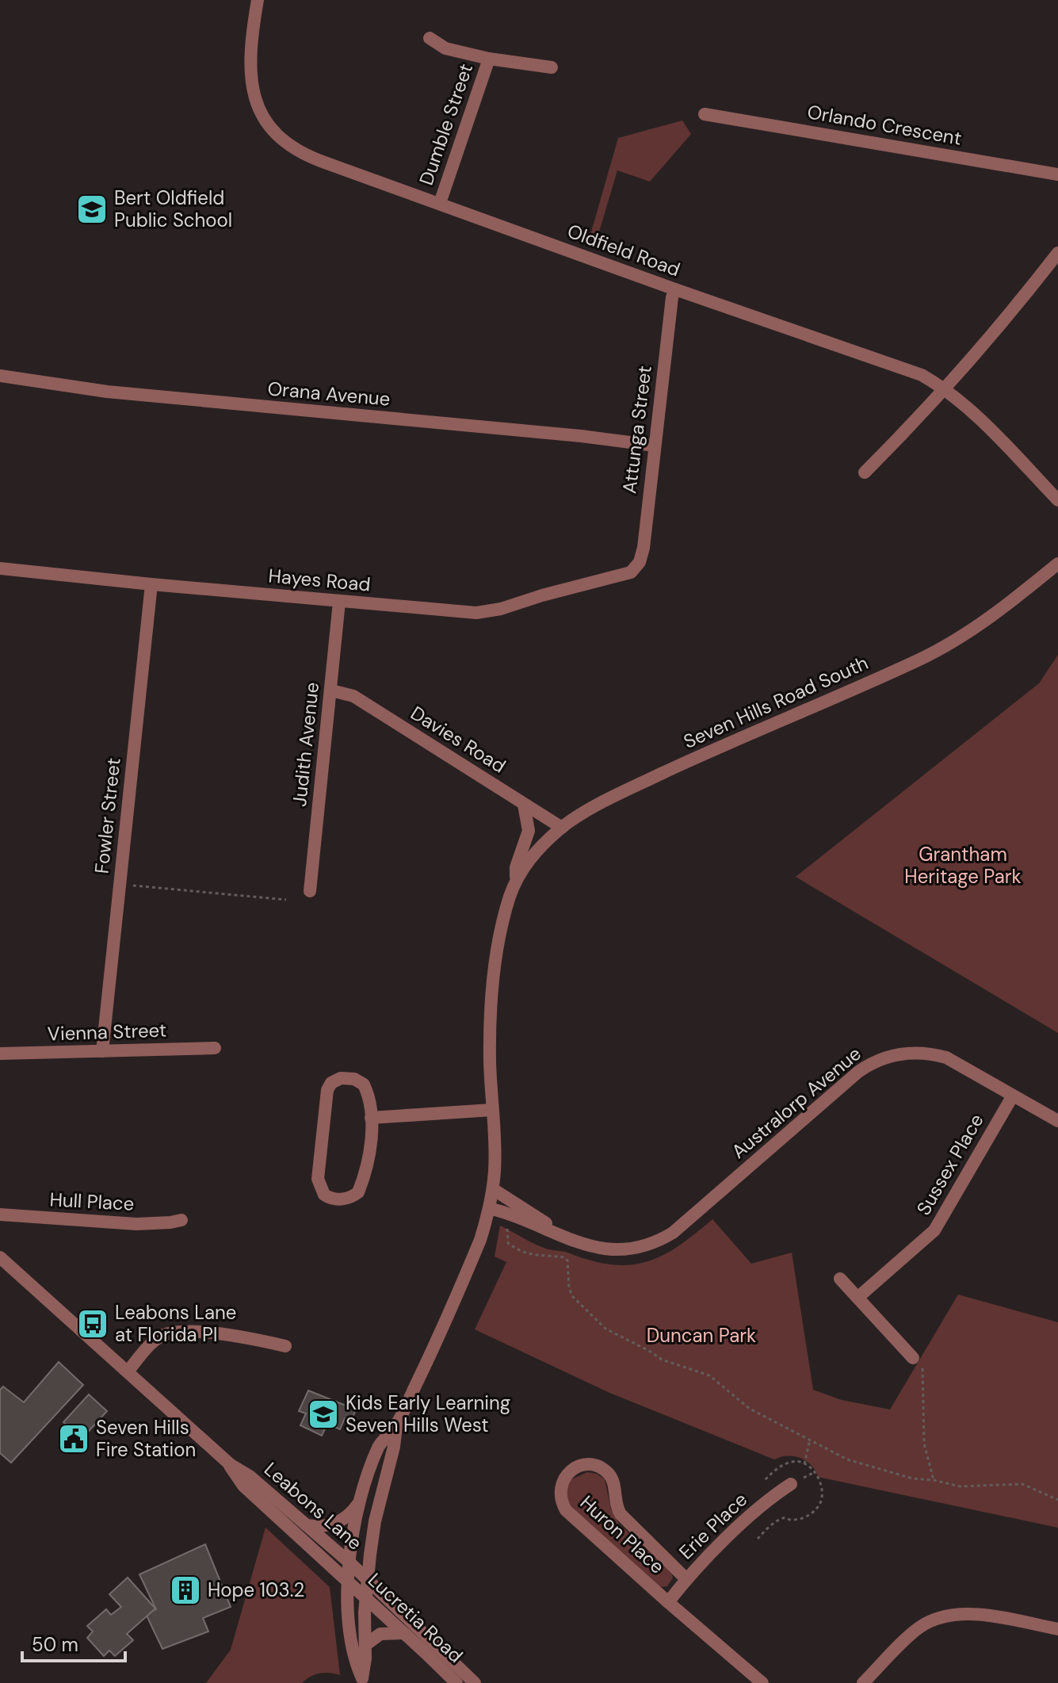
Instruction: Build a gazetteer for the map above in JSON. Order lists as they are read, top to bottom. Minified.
{"streets":{"street":["Dumble Street","Orlando Crescent","Oldfield Road","Orana Avenue","Attunga Street","Hayes Road","Seven Hills Road South","Davies Road","Judith Avenue","Fowler Street","Vienna Street","Australorp Avenue","Sussex Place","Hull Place","Leabons Lane","Erie Place","Huron Place","Lucretia Road"]},"crossings":[["Dumble Street","Oldfield Road"],["Oldfield Road","Attunga Street"],["Orana Avenue","Attunga Street"],["Attunga Street","Hayes Road"],["Hayes Road","Judith Avenue"],["Hayes Road","Fowler Street"],["Seven Hills Road South","Davies Road"],["Seven Hills Road South","Australorp Avenue"],["Seven Hills Road South","Leabons Lane"],["Seven Hills Road South","Lucretia Road"],["Davies Road","Judith Avenue"],["Fowler Street","Vienna Street"],["Australorp Avenue","Sussex Place"],["Leabons Lane","Lucretia Road"],["Erie Place","Huron Place"]],"parks":["Grantham Heritage Park","Duncan Park"],"places":{"school or university":["Bert Oldfield Public School","Kids Early Learning Seven Hills West"],"bus stop":["Leabons Lane at Florida Pl"],"public building":["Seven Hills Fire Station"],"building":["Hope 103.2"]},"scale_bar":"50 m"}
